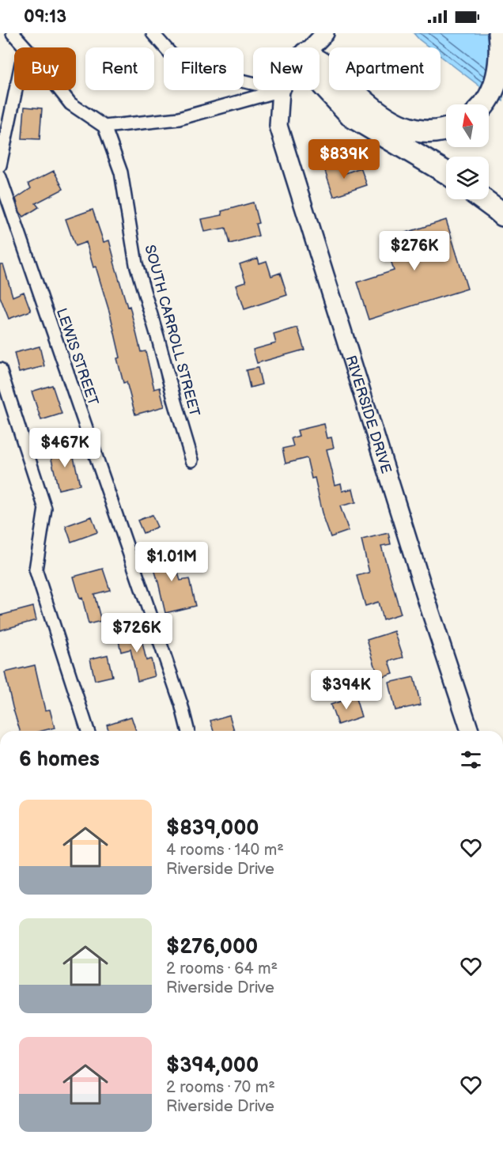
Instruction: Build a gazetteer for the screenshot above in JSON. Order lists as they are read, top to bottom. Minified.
{"streets":{"street":["SOUTH CARROLL STREET","LEWIS STREET","RIVERSIDE DRIVE"]},"north":"top","page":{"status":"09:13","chip":["Buy","Rent","Filters","New","Apartment"],"price":["$839K","$276K","$467K","$1.01M","$726K","$394K"],"heading":"6 homes","list":[{"name":"$839,000","note":"4 rooms · 140 m² · Riverside Drive"},{"name":"$276,000","note":"2 rooms · 64 m² · Riverside Drive"},{"name":"$394,000","note":"2 rooms · 70 m² · Riverside Drive"}]}}
